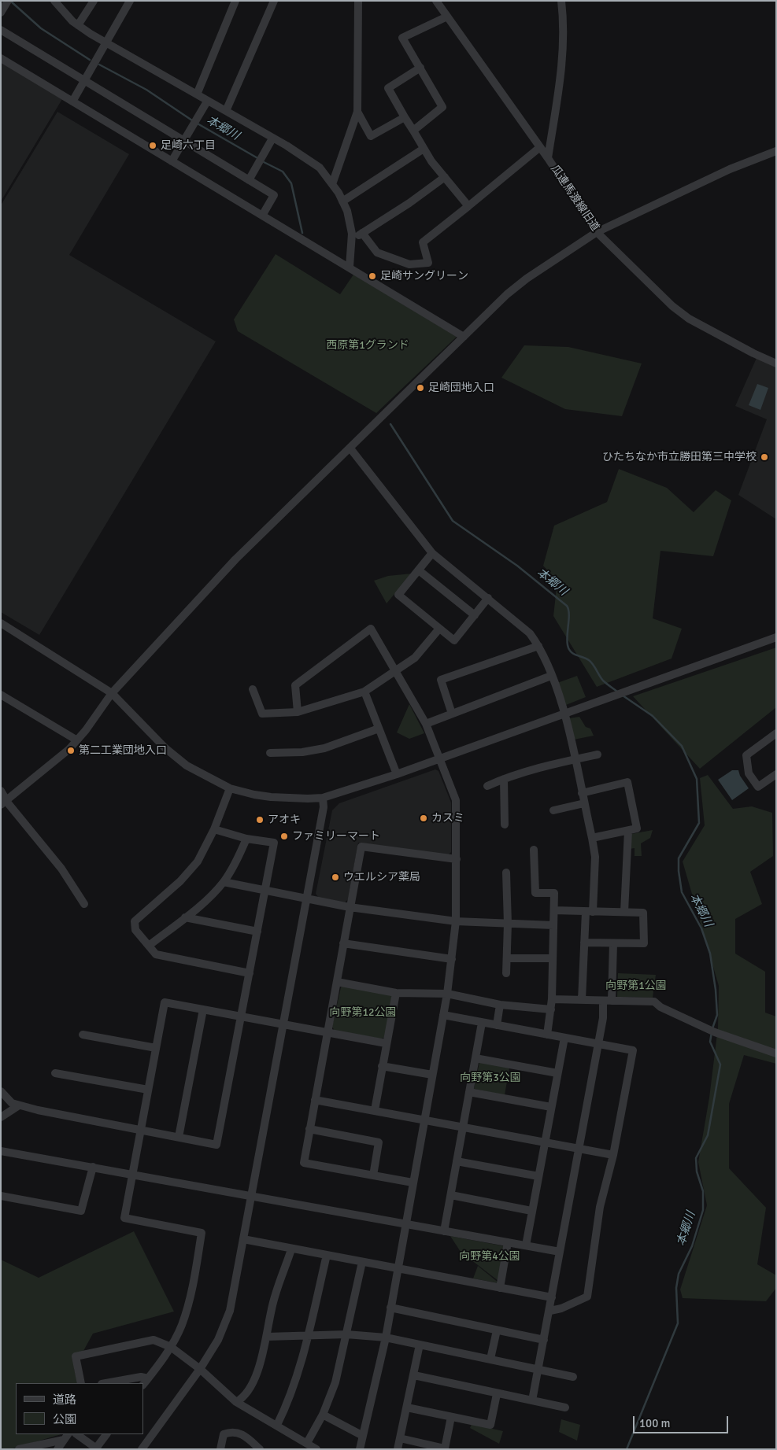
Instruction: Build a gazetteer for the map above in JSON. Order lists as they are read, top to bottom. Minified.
{"streets":{"street":["瓜連馬渡線旧道"]},"water":["本郷川"],"parks":["西原第1グランド","向野第1公園","向野第12公園","向野第3公園","向野第4公園"],"places":["足崎六丁目","足崎サングリーン","足崎団地入口","ひたちなか市立勝田第三中学校","第二工業団地入口","カスミ","アオキ","ファミリーマート","ウエルシア薬局"],"legend":["道路","公園"],"scale_bar":"100 m"}
